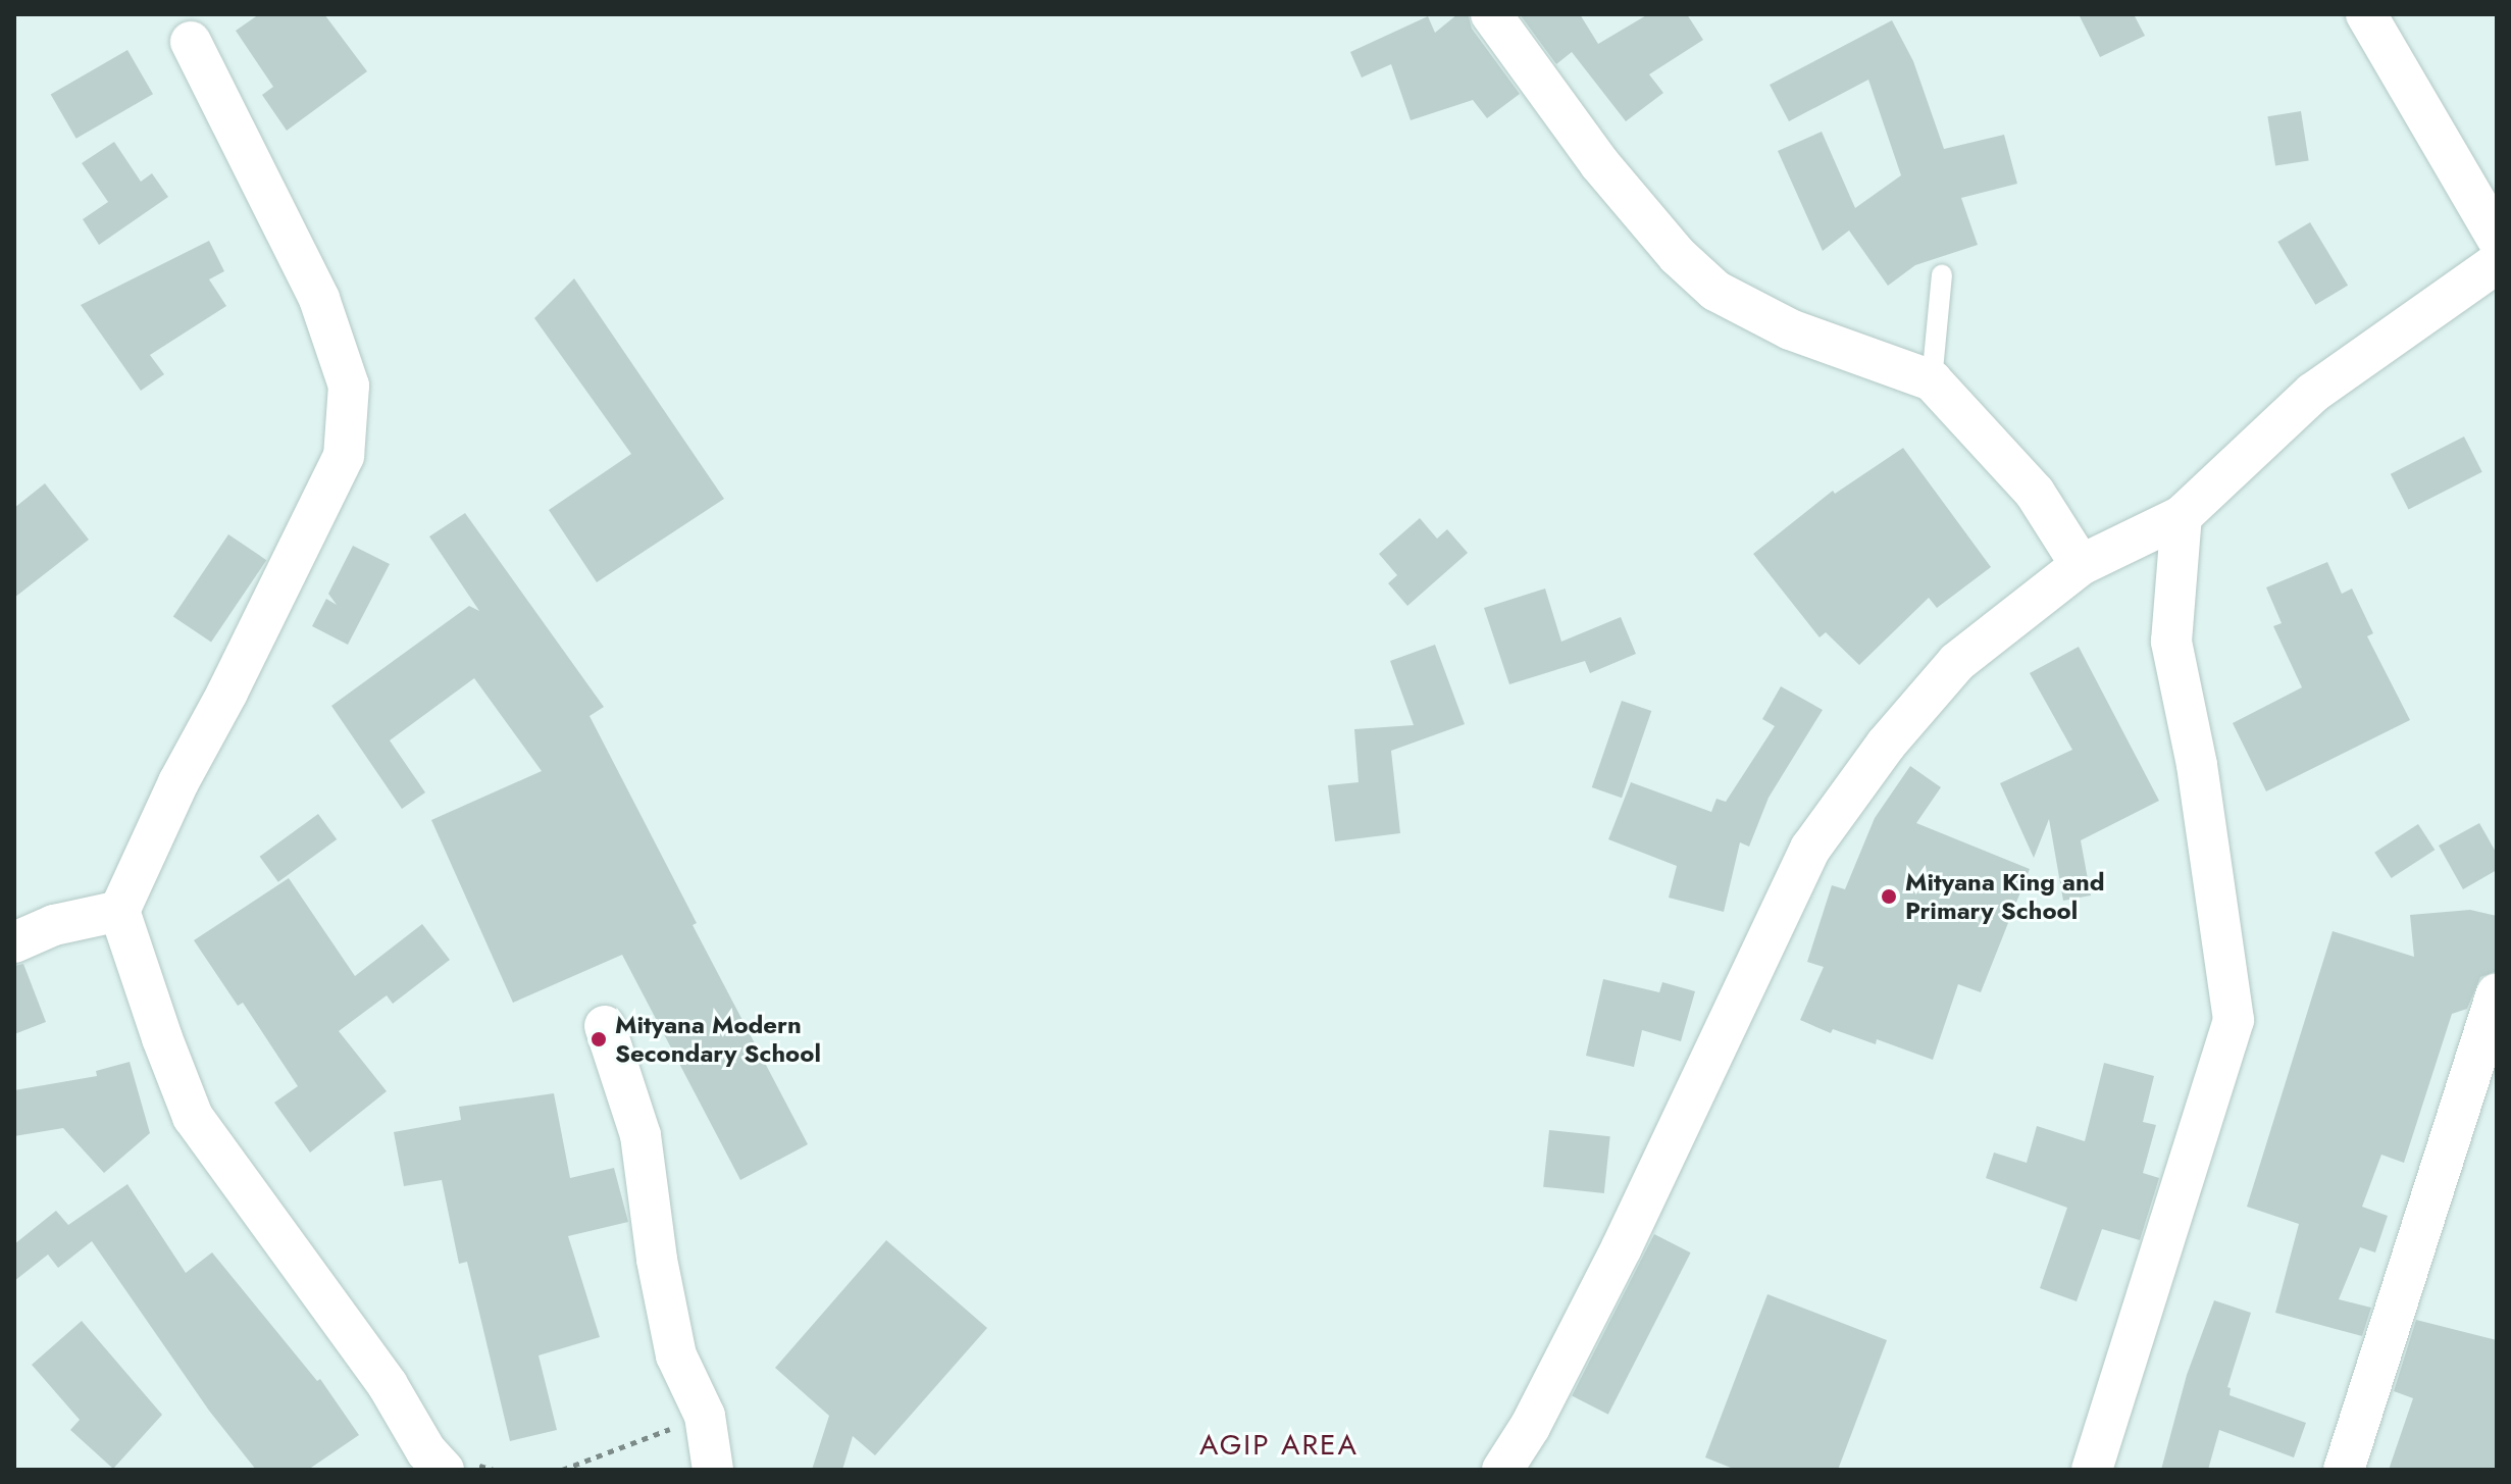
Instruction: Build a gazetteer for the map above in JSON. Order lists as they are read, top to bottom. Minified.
{"districts":["AGIP AREA"],"places":["Mityana King and Primary School","Mityana Modern Secondary School"]}
